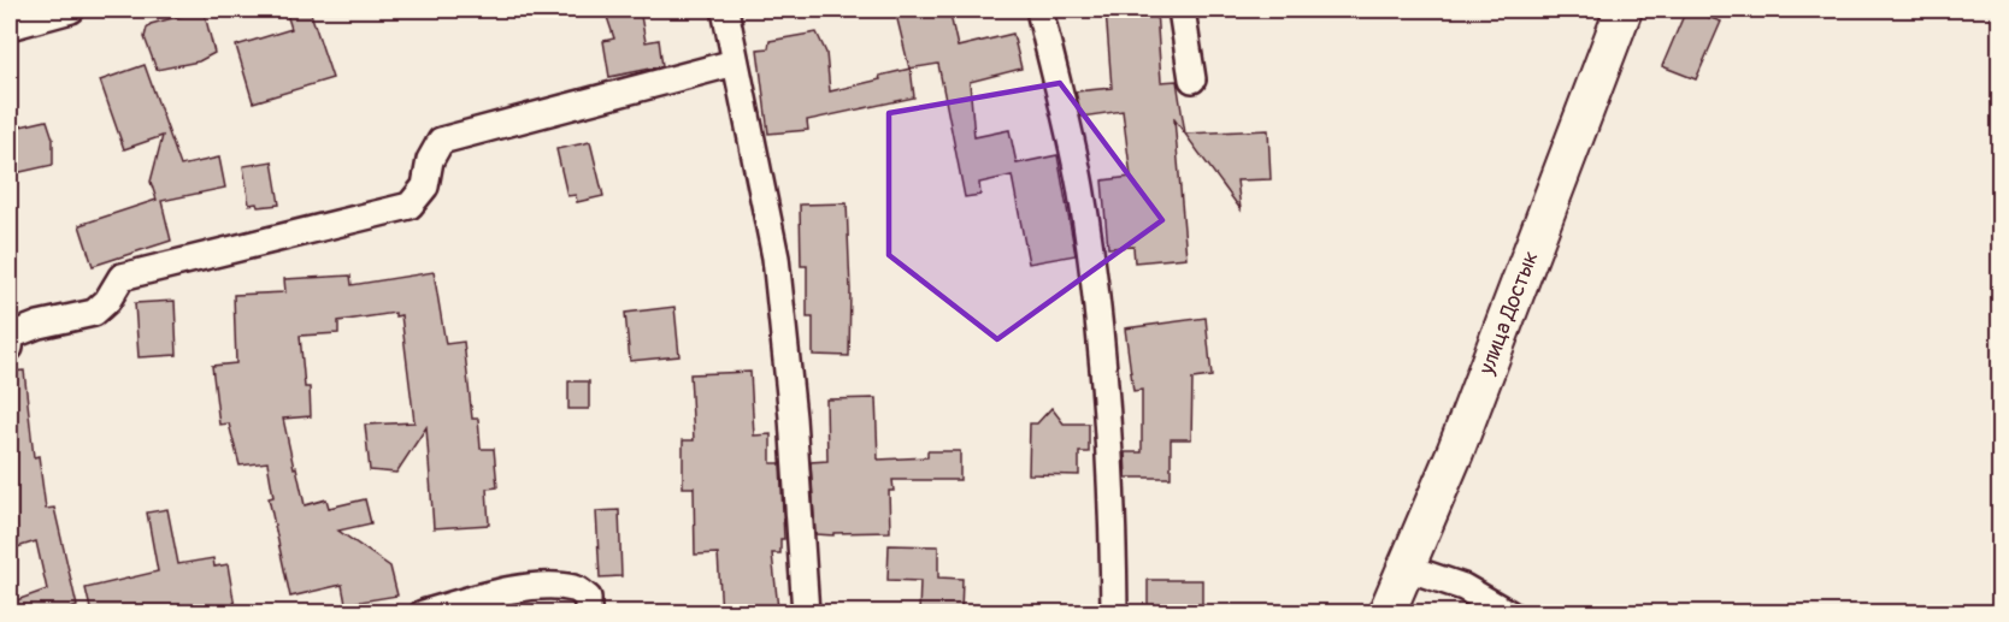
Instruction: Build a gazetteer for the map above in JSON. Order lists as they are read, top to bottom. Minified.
{"streets":{"main road":["улица Достык"]}}
